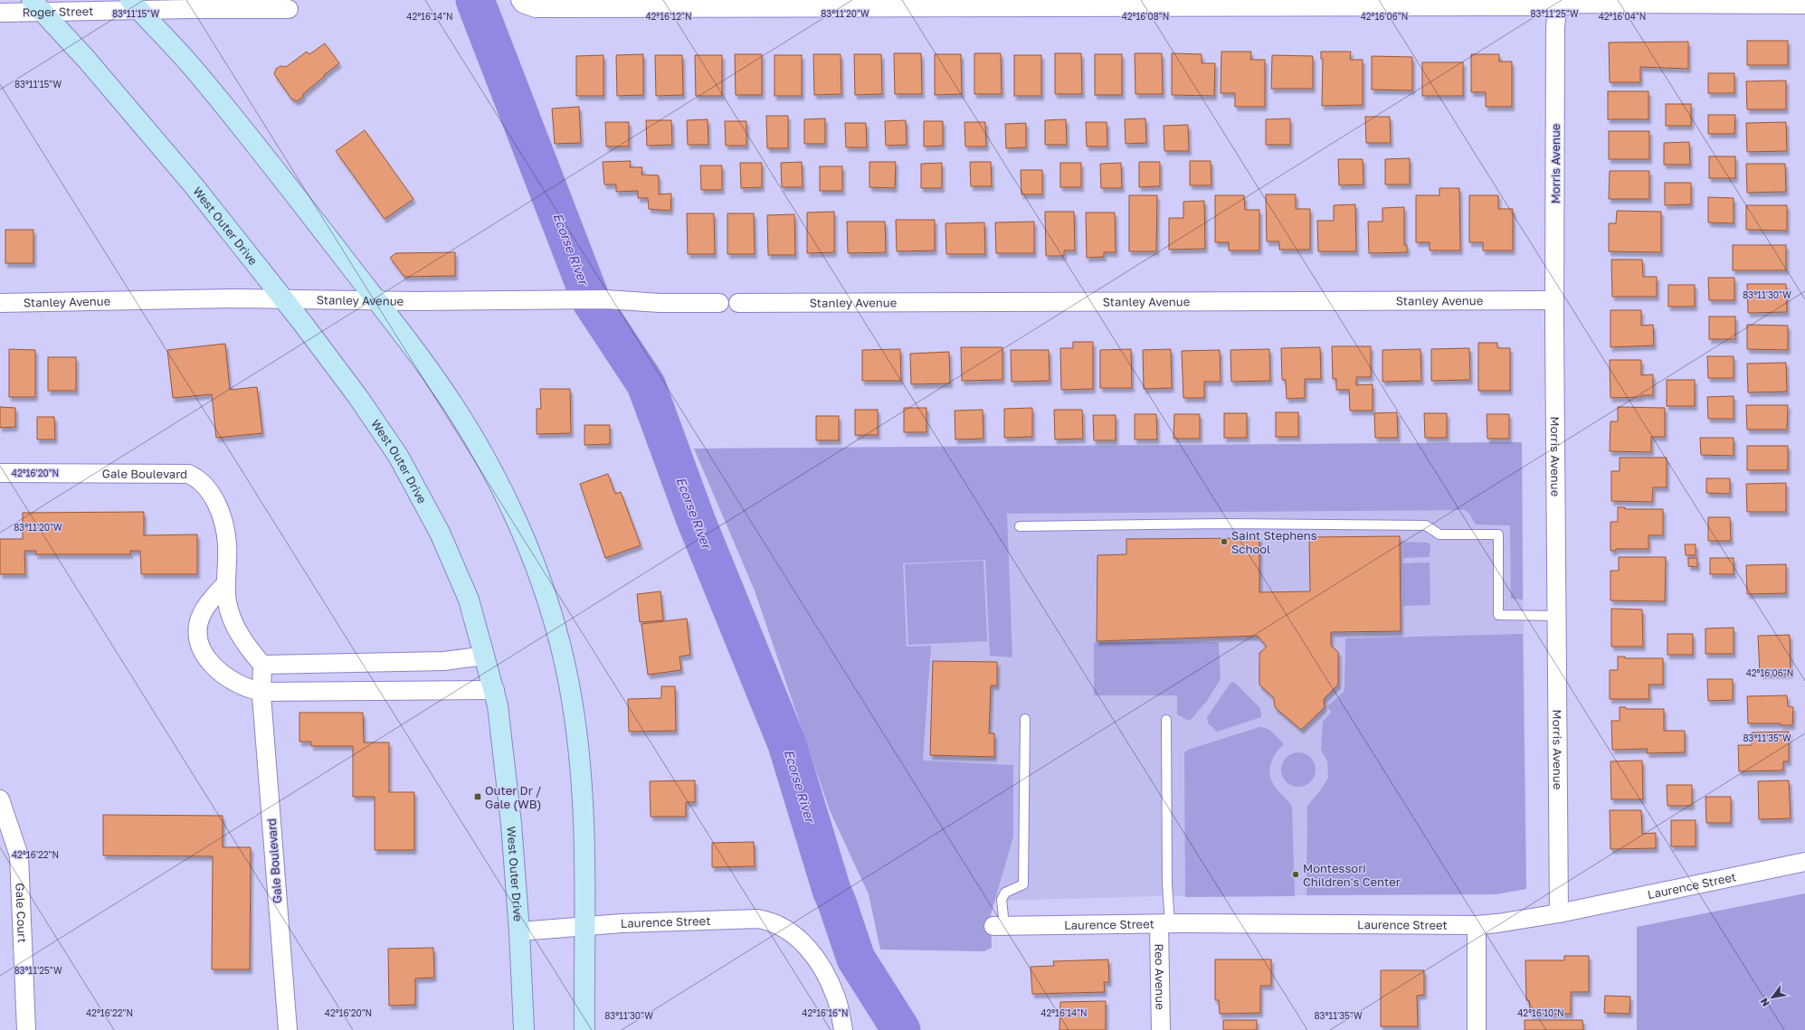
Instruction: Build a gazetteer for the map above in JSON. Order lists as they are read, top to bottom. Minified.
{"streets":{"main road":["West Outer Drive"],"street":["Roger Street","Morris Avenue","Stanley Avenue","Gale Boulevard","Laurence Street","Gale Court","Reo Avenue"]},"crossings":[["Roger Street","West Outer Drive"],["Morris Avenue","Stanley Avenue"],["Morris Avenue","Laurence Street"],["West Outer Drive","Stanley Avenue"],["West Outer Drive","Laurence Street"],["Laurence Street","Reo Avenue"]],"water":["Ecorse River"],"places":{"other":["Saint Stephens School","Montessori Children's Center"],"transit":["Outer Dr / Gale (WB)"]},"north":"bottom left","coordinates":["83°11'20\"W","83°11'15\"W","83°11'25\"W","42°16'12\"N","42°16'08\"N","42°16'14\"N","42°16'06\"N","42°16'04\"N","83°11'30\"W","42°16'20\"N","83°11'35\"W","42°16'22\"N","42°16'16\"N","42°16'10\"N"]}
